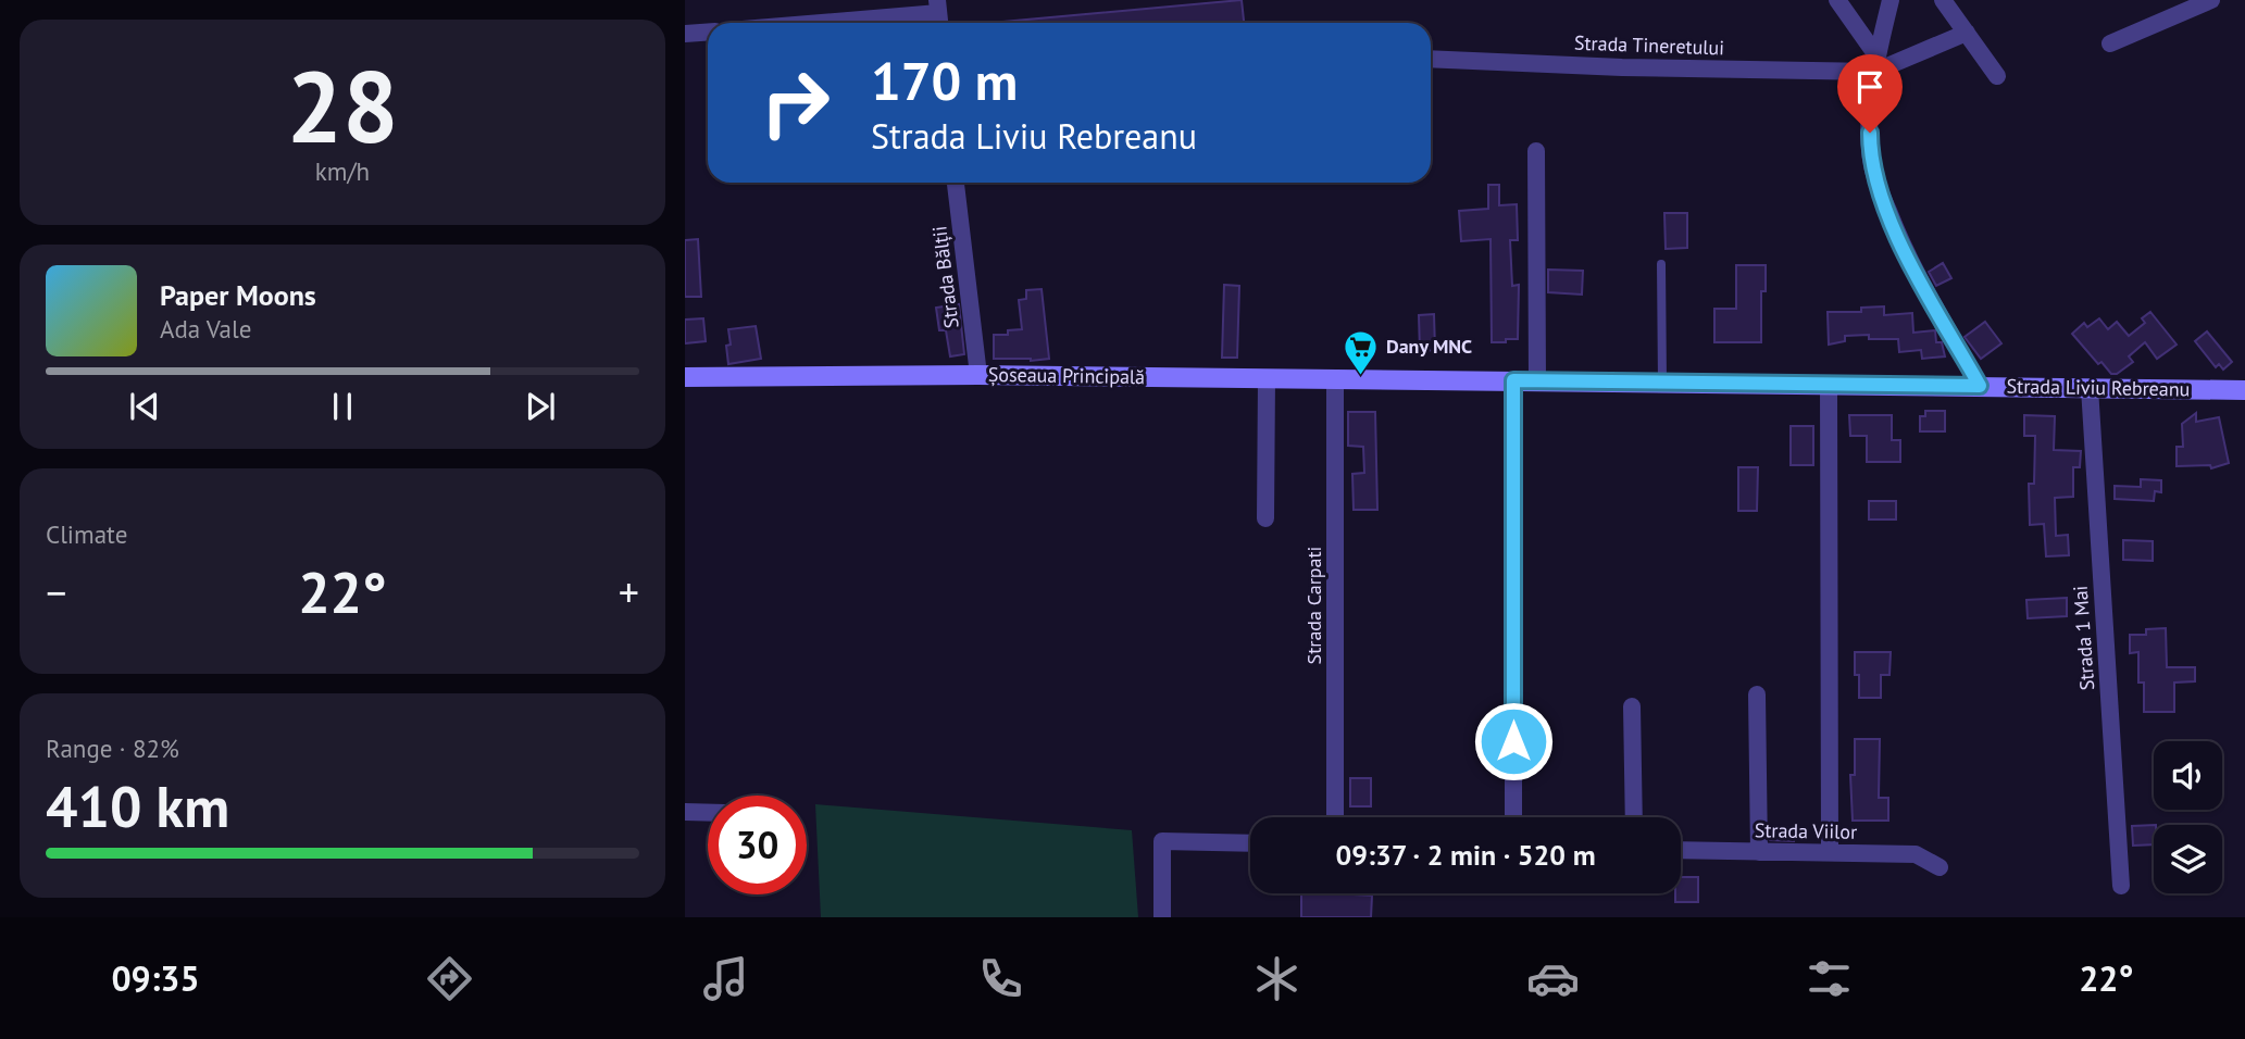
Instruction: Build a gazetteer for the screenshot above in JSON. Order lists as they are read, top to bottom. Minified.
{"streets":{"main road":["Șoseaua Principală","Strada Liviu Rebreanu"],"street":["Strada Tineretului","Strada Bălții","Strada Carpati","Strada 1 Mai","Strada Viilor"]},"crossings":[["Strada Bălții","Șoseaua Principală"],["Șoseaua Principală","Strada Liviu Rebreanu"],["Șoseaua Principală","Strada Carpati"],["Strada Liviu Rebreanu","Strada 1 Mai"]],"places":{"supermarket":["Dany MNC"]},"page":{"tile":[["28","km/h"],"Climate",["Range · 82%","410 km"]],"turn":["170 m","Strada Liviu Rebreanu"],"song":["Paper Moons","Ada Vale"],"heat":["−","22°","+"],"limit":"30","trip":"09:37 · 2 min · 520 m","tabs":["09:35","22°"]}}
